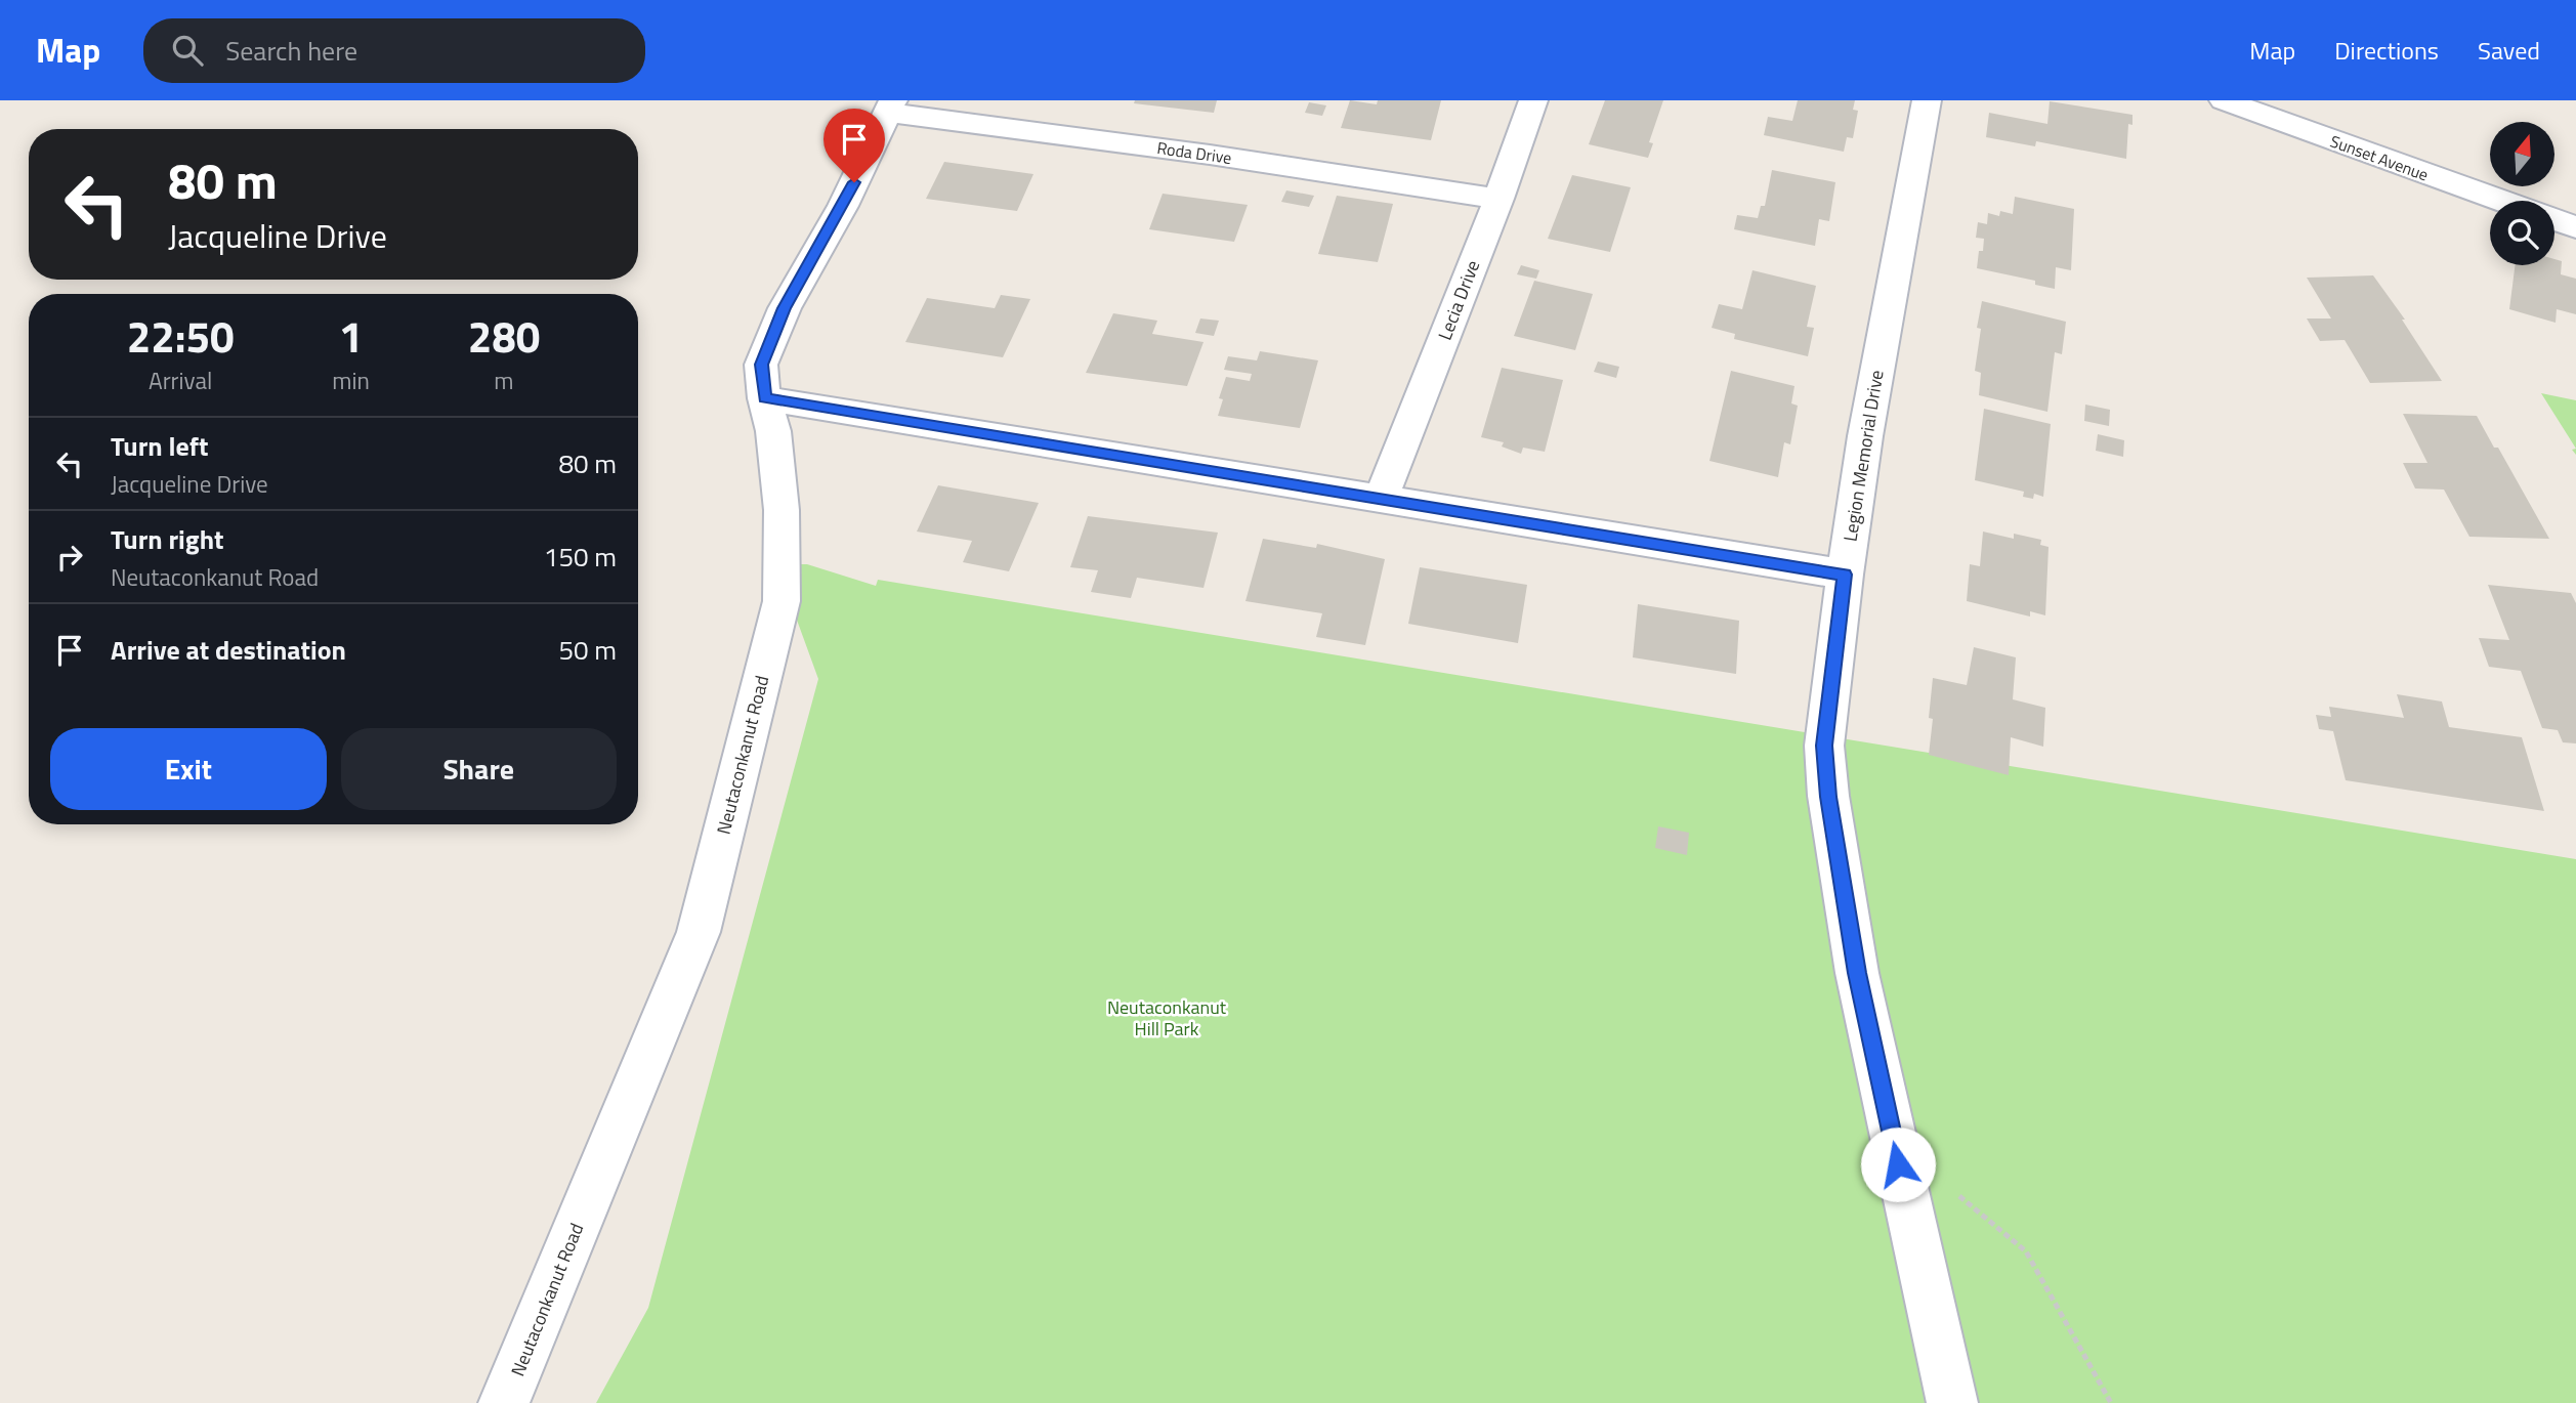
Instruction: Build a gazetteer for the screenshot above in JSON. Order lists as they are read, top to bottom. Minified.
{"streets":{"street":["Roda Drive","Sunset Avenue","Lecia Drive","Legion Memorial Drive","Neutaconkanut Road"]},"crossings":[["Roda Drive","Lecia Drive"],["Roda Drive","Neutaconkanut Road"]],"parks":["Neutaconkanut Hill Park"],"north":"top","page":{"header":"Map","search":"Search here","nav":["Map","Directions","Saved"],"turn":["80 m","Jacqueline Drive"],"eta":["22:50","Arrival","1","min","280","m"],"list":[{"name":"Turn left","note":"Jacqueline Drive","value":"80 m"},{"name":"Turn right","note":"Neutaconkanut Road","value":"150 m"},{"name":"Arrive at destination","value":"50 m"}],"buttons":["Exit","Share"]}}
